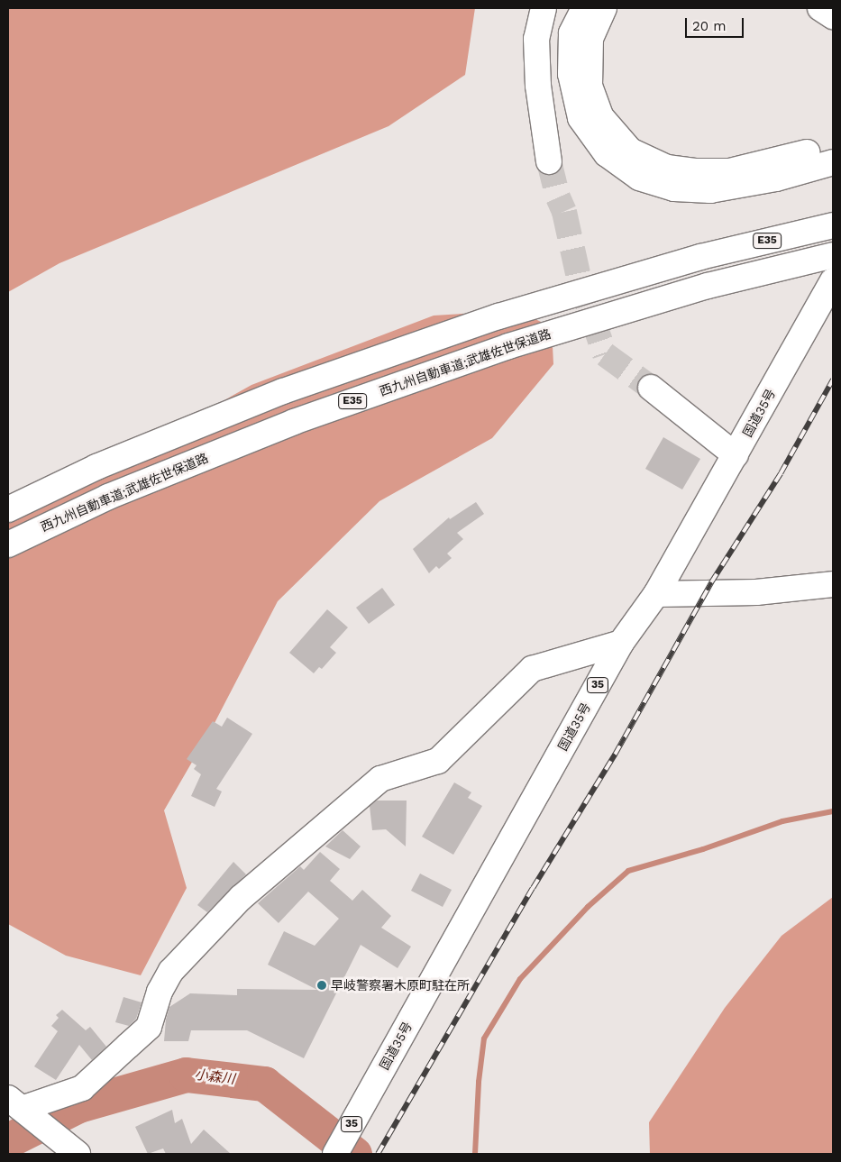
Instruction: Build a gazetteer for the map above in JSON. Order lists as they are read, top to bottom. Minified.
{"streets":{"main road":["E35","西九州自動車道;武雄佐世保道路","国道35号","35"]},"water":["小森川"],"places":["早岐警察署木原町駐在所"],"scale_bar":"20 m"}
